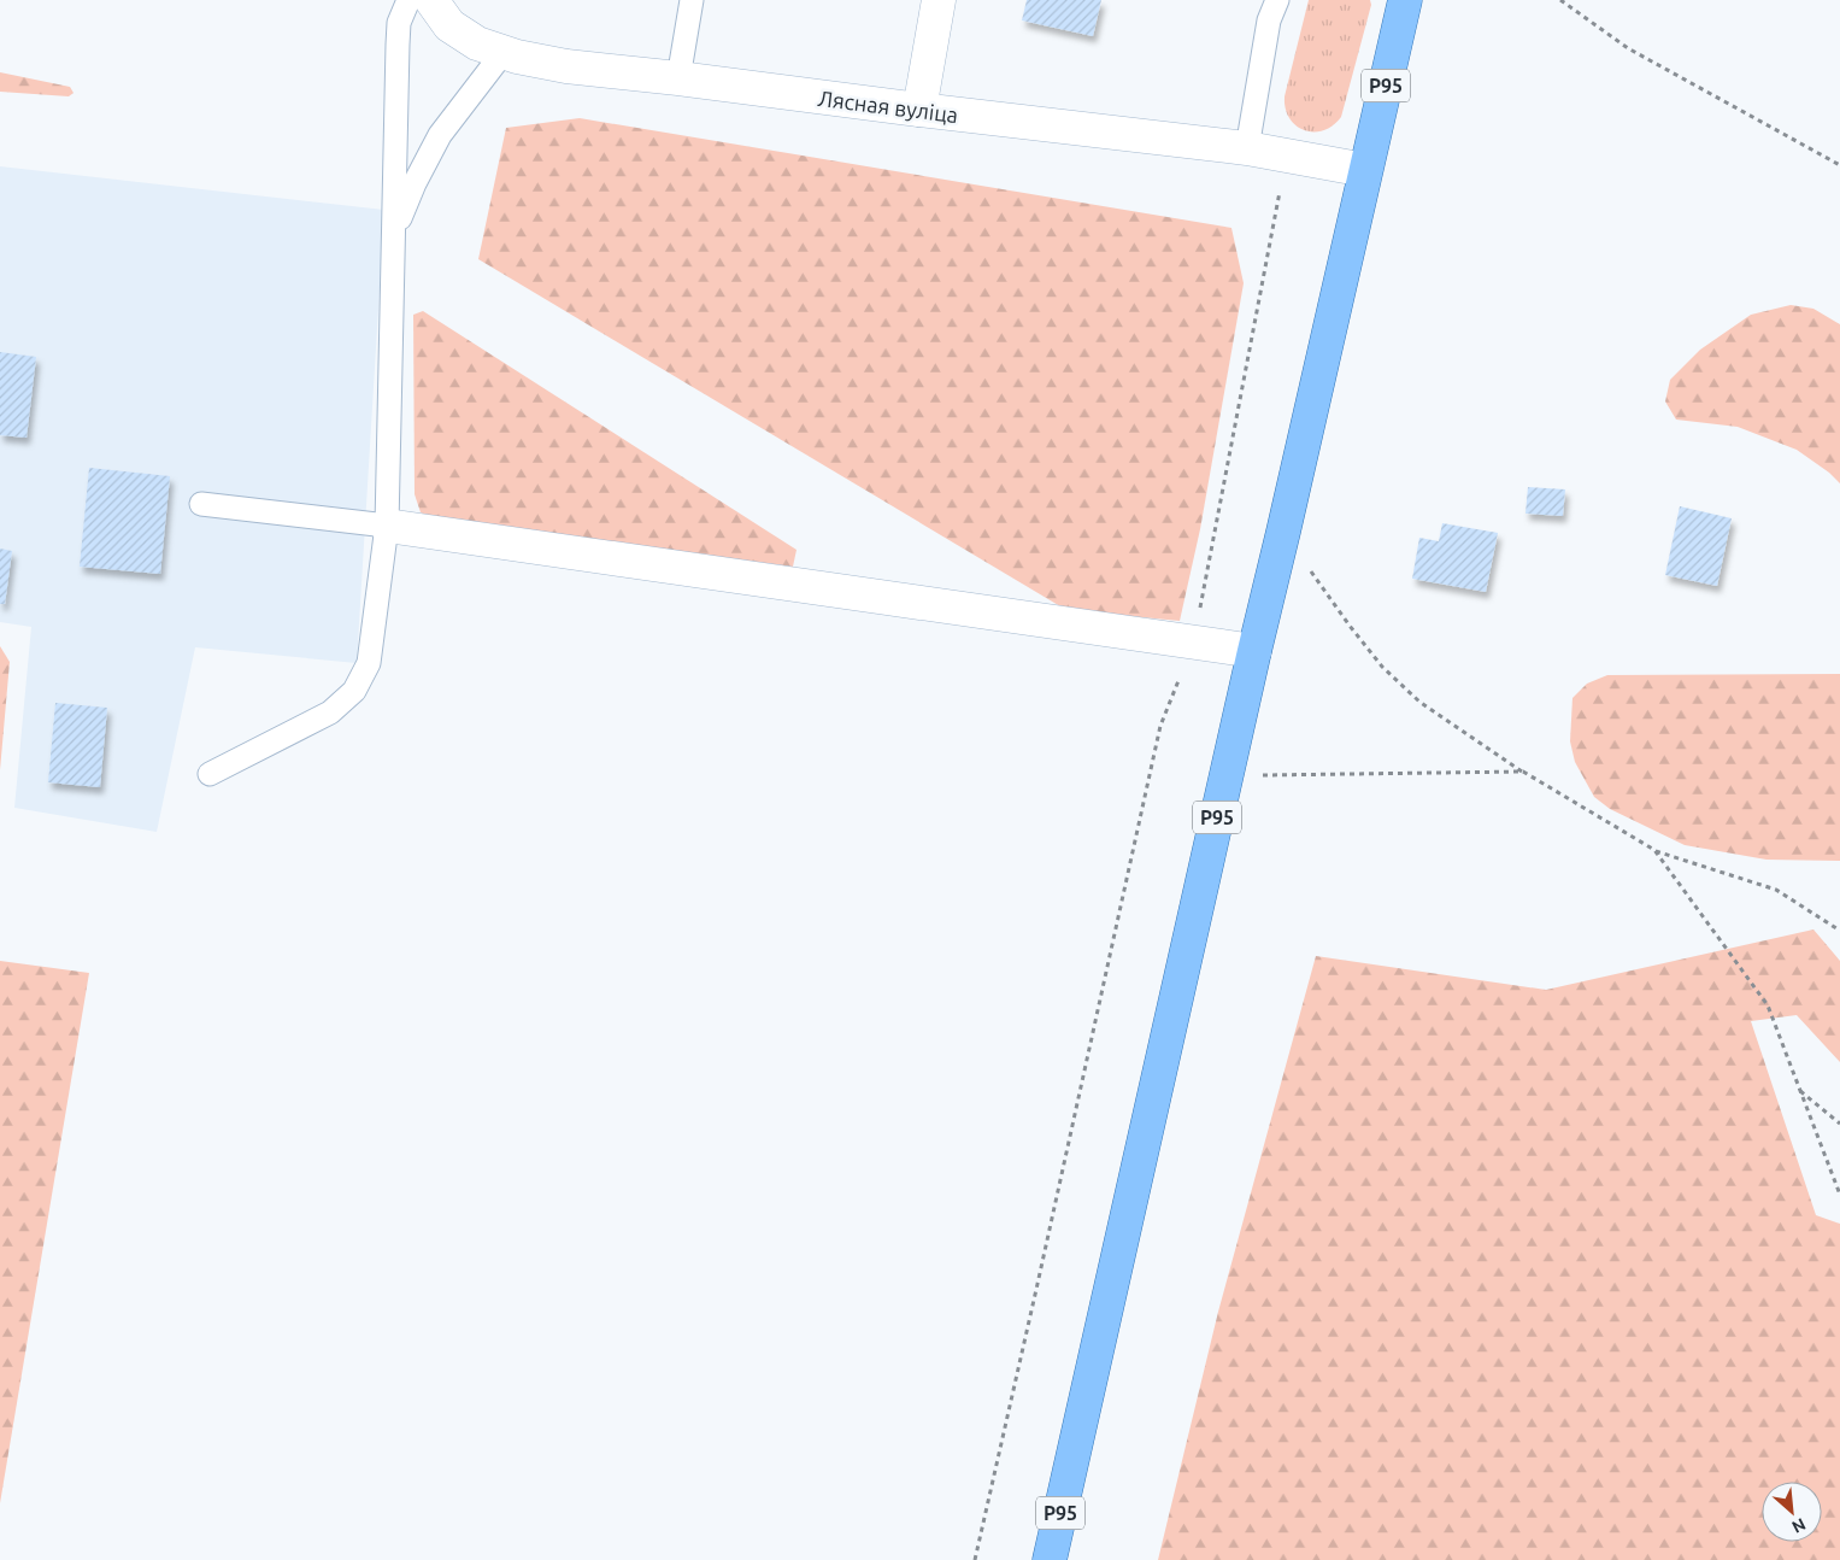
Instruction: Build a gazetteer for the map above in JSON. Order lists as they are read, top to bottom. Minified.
{"streets":{"main road":["Р95"],"street":["Лясная вуліца"]},"crossings":[["Р95","Лясная вуліца"]],"north":"bottom right"}
